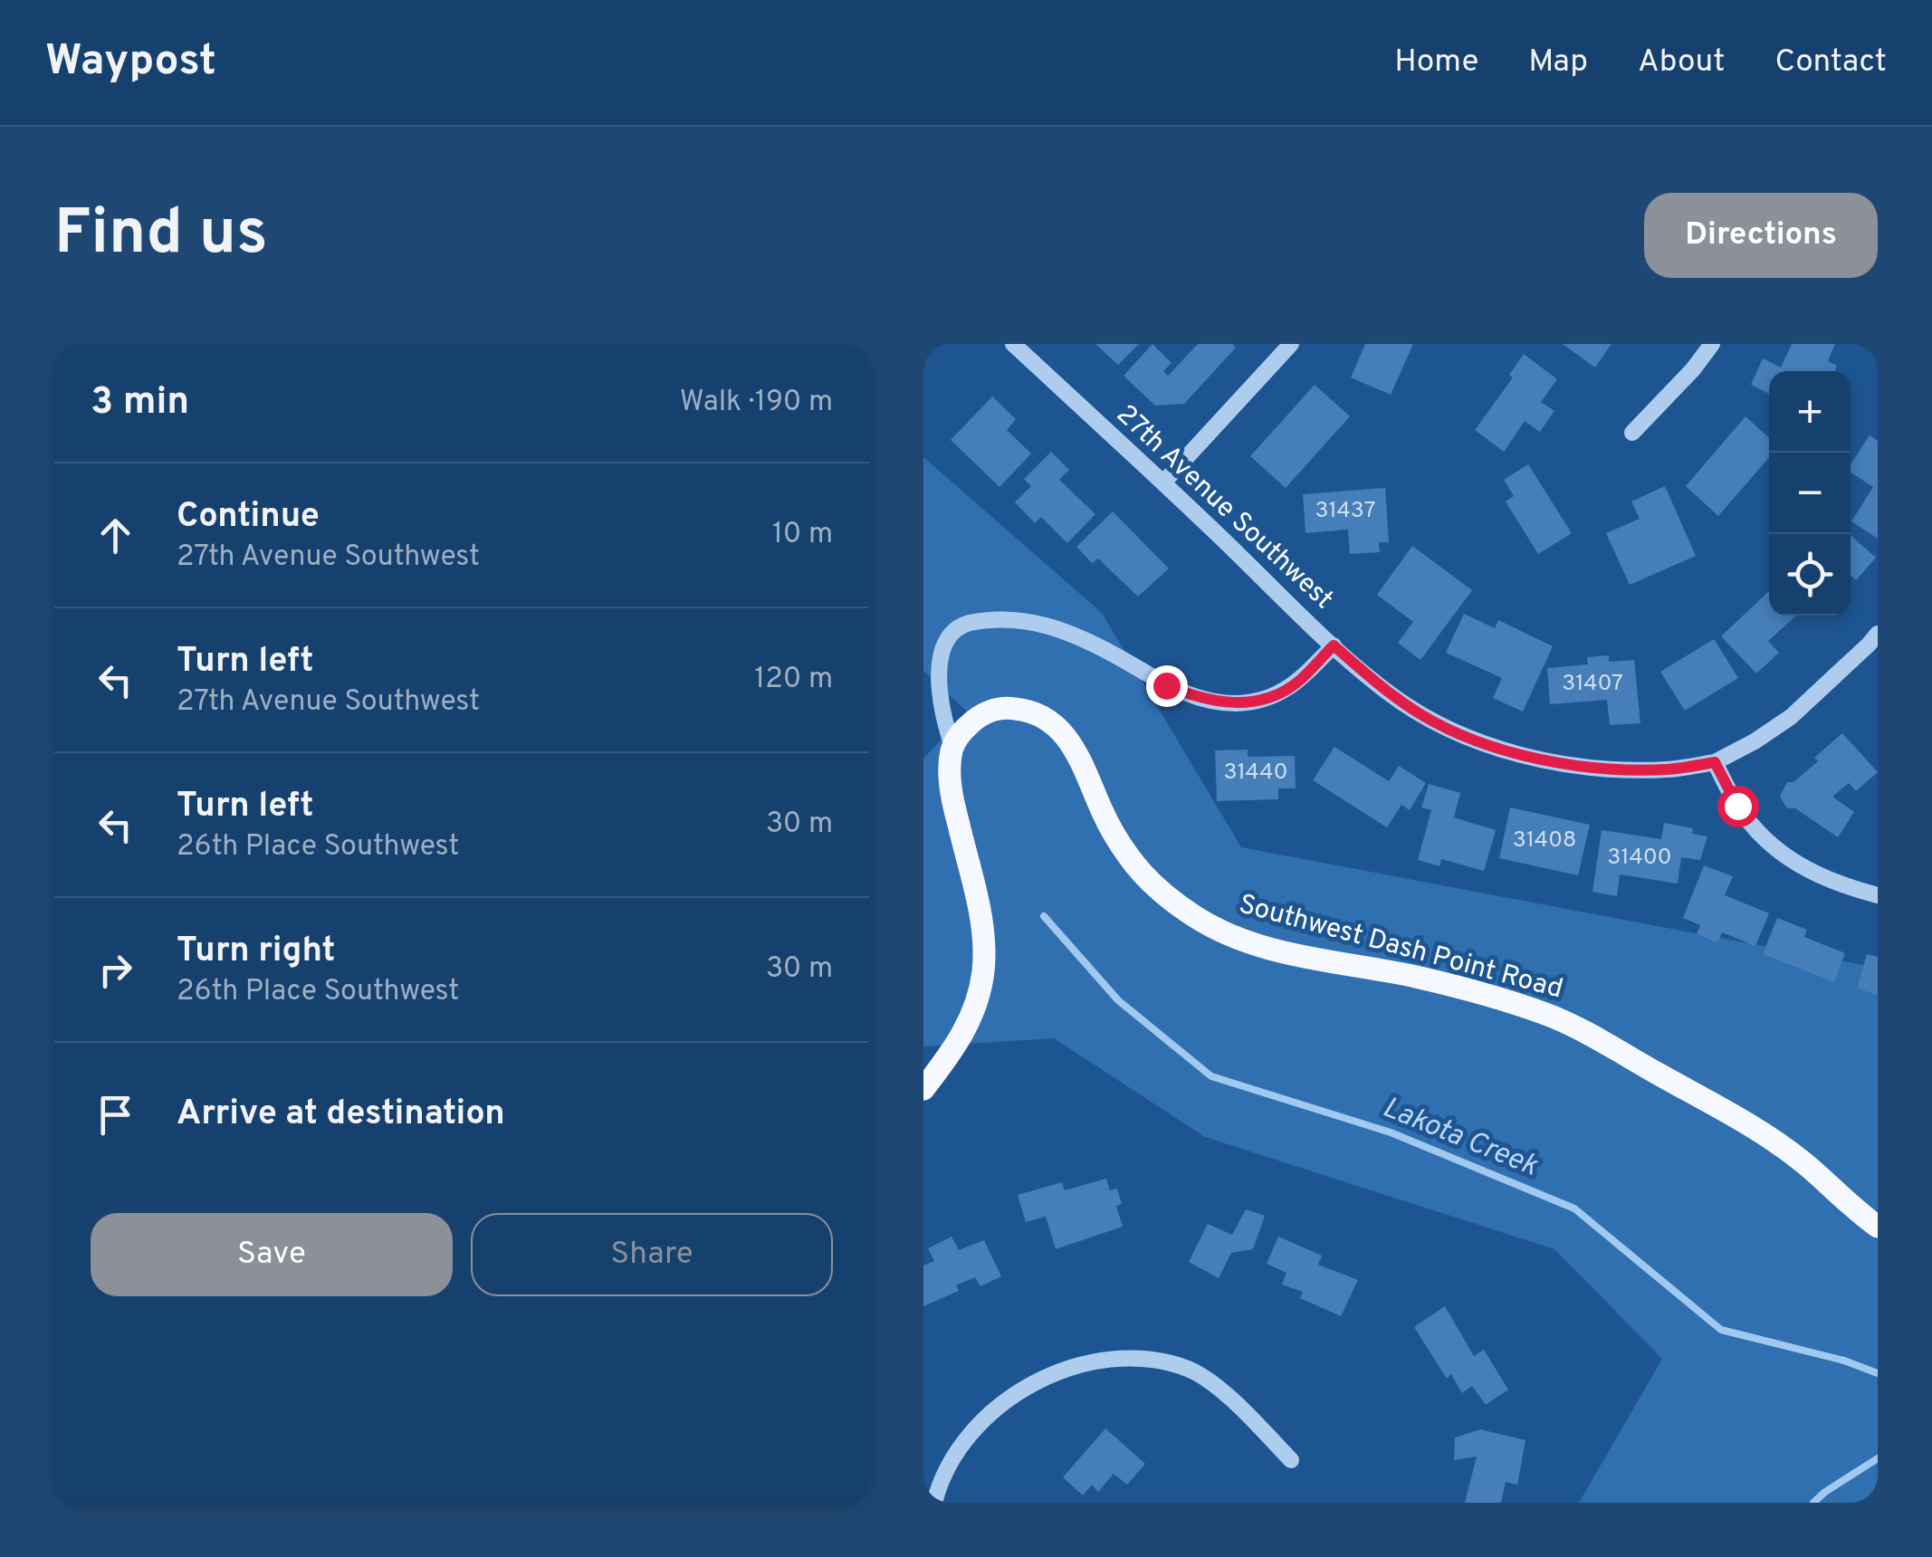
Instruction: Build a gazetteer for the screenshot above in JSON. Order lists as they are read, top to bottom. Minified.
{"streets":{"main road":["Southwest Dash Point Road"],"street":["27th Avenue Southwest"]},"water":["Lakota Creek"],"house_numbers":["31437","31407","31440","31408","31400"],"page":{"header":"Waypost","nav":["Home","Map","About","Contact"],"buttons":["Directions",["Save","Share"]],"title":"Find us","heading":["3 min","Walk · 190 m"],"map_buttons":["+","−"],"list":[["Continue","27th Avenue Southwest","10 m"],["Turn left","27th Avenue Southwest","120 m"],["Turn left","26th Place Southwest","30 m"],["Turn right","26th Place Southwest","30 m"],"Arrive at destination"]}}
